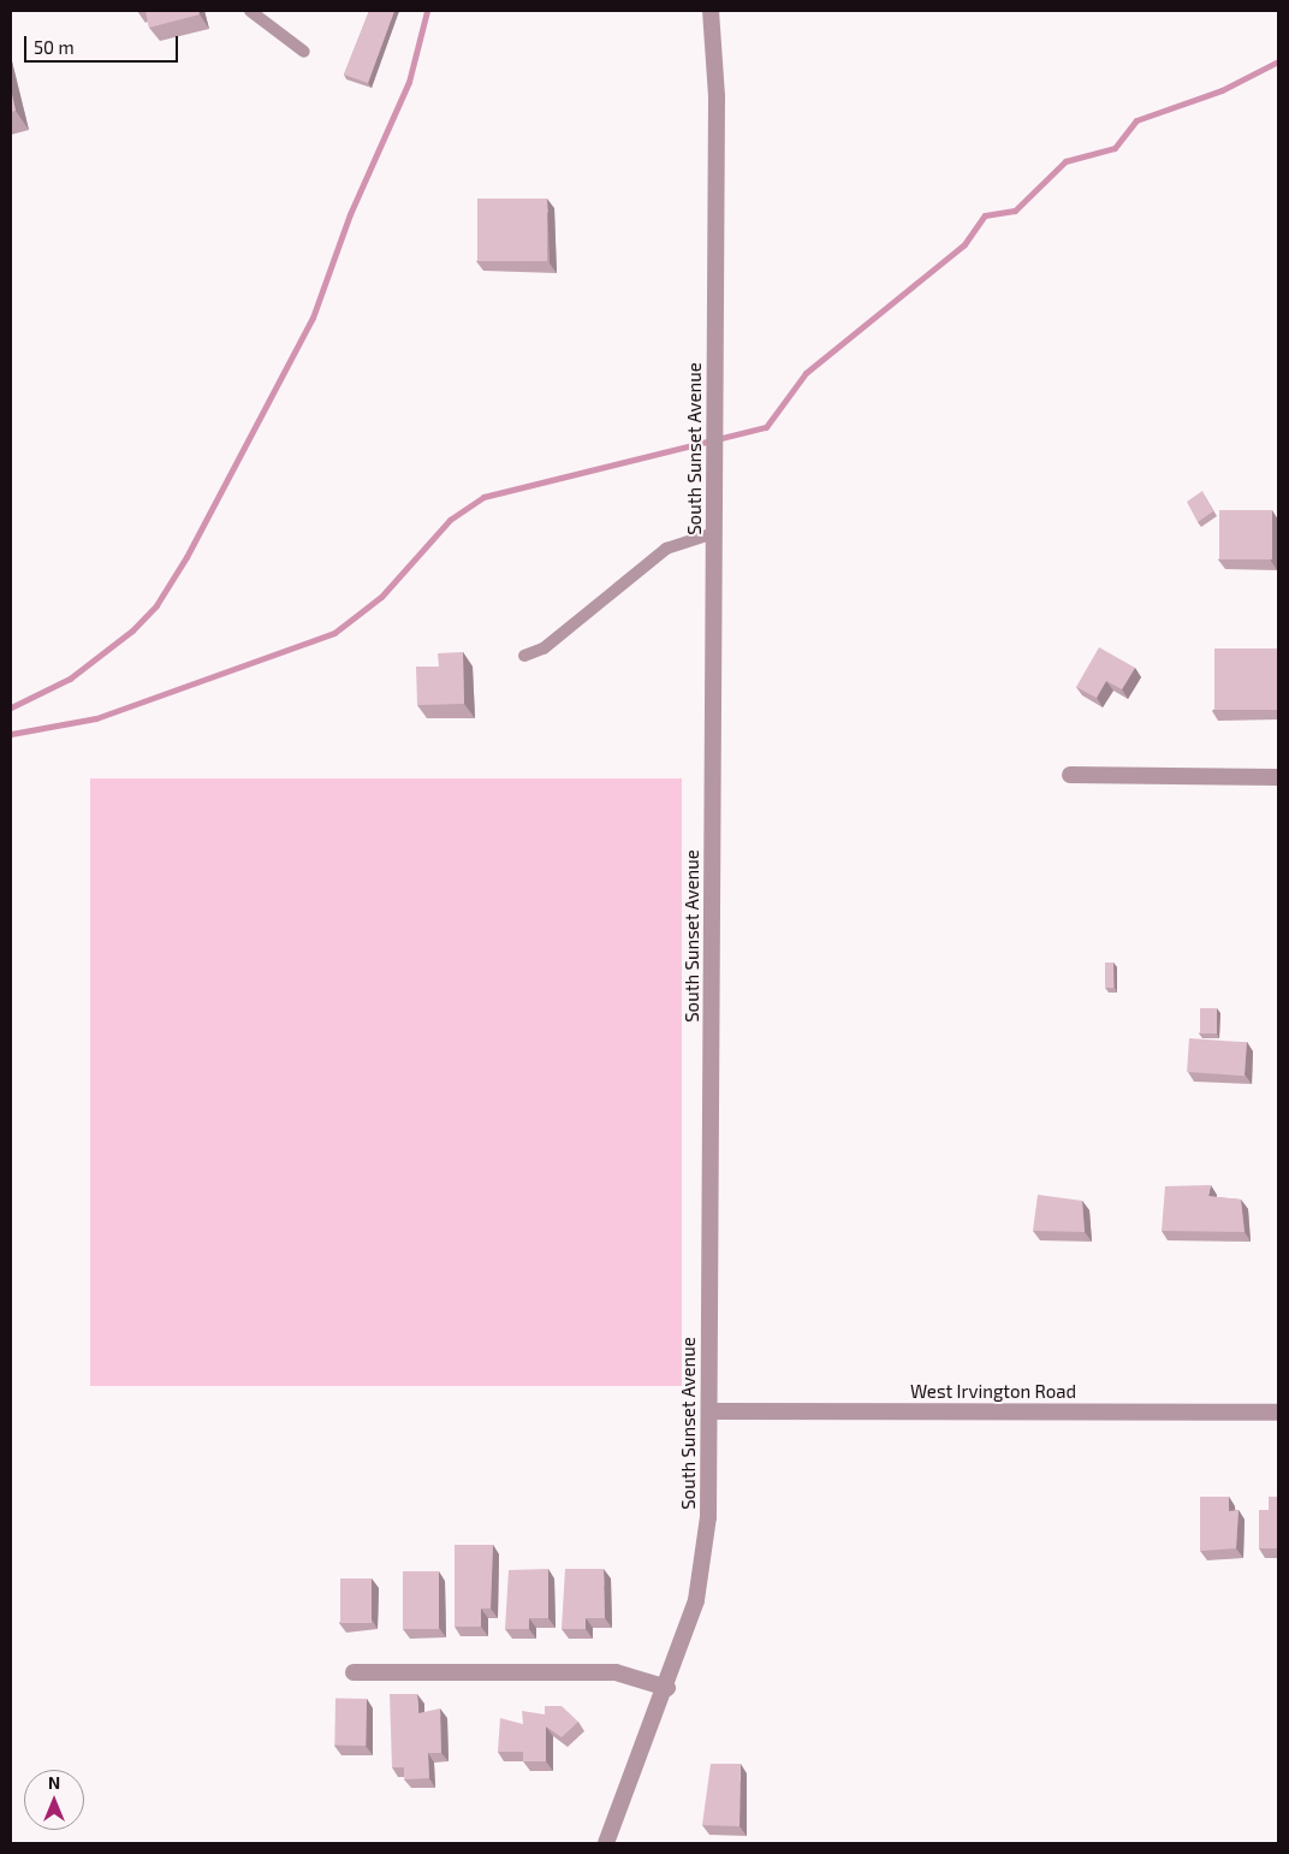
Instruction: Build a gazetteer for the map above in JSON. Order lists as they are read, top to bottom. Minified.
{"streets":{"street":["South Sunset Avenue","West Irvington Road"]},"crossings":[["South Sunset Avenue","West Irvington Road"]],"scale_bar":"50 m","north":"top"}
